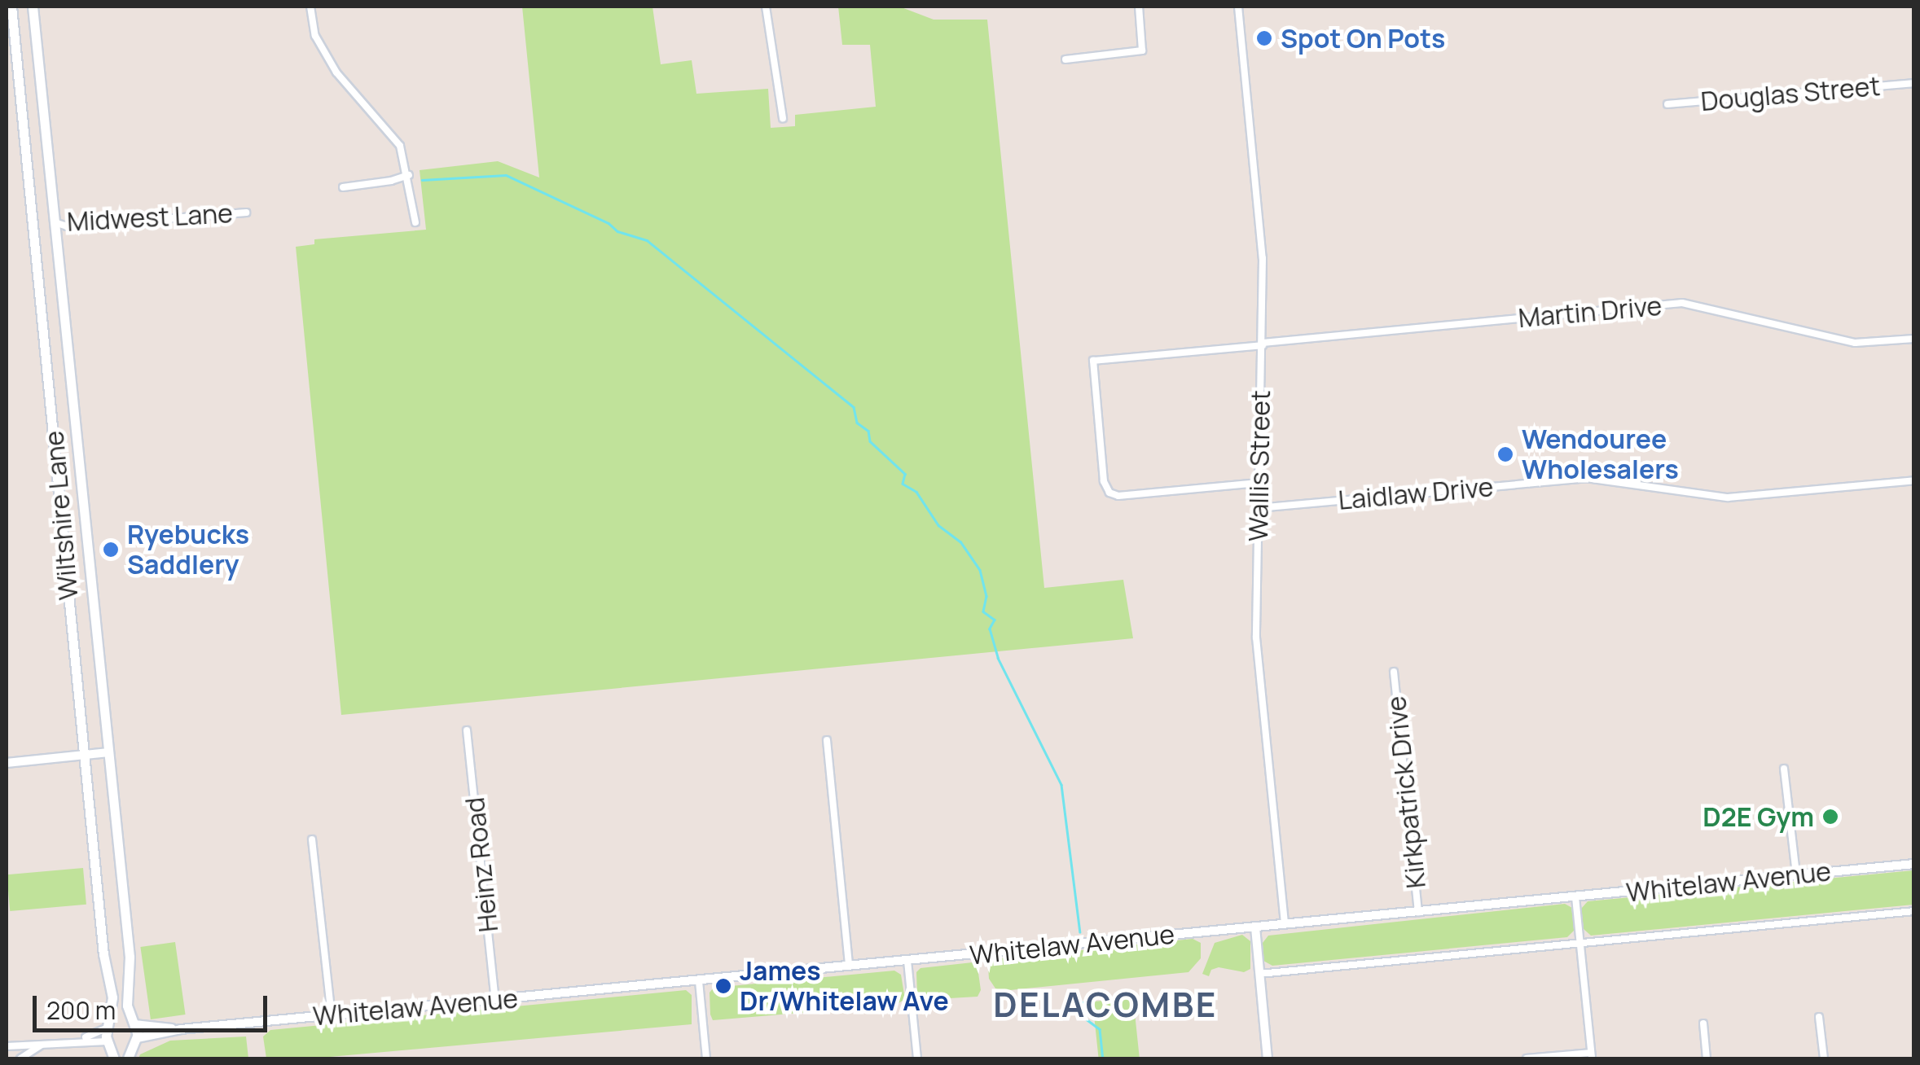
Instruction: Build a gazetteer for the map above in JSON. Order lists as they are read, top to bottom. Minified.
{"streets":{"main road":["Wiltshire Lane"],"street":["Douglas Street","Midwest Lane","Martin Drive","Wallis Street","Laidlaw Drive","Kirkpatrick Drive","Heinz Road","Whitelaw Avenue"]},"crossings":[["Midwest Lane","Wiltshire Lane"],["Martin Drive","Wallis Street"],["Wallis Street","Laidlaw Drive"],["Wallis Street","Whitelaw Avenue"],["Wiltshire Lane","Whitelaw Avenue"],["Kirkpatrick Drive","Whitelaw Avenue"],["Heinz Road","Whitelaw Avenue"]],"districts":["DELACOMBE"],"places":["Spot On Pots","Wendouree Wholesalers","Ryebucks Saddlery","D2E Gym","James Dr/Whitelaw Ave"],"scale_bar":"200 m"}
